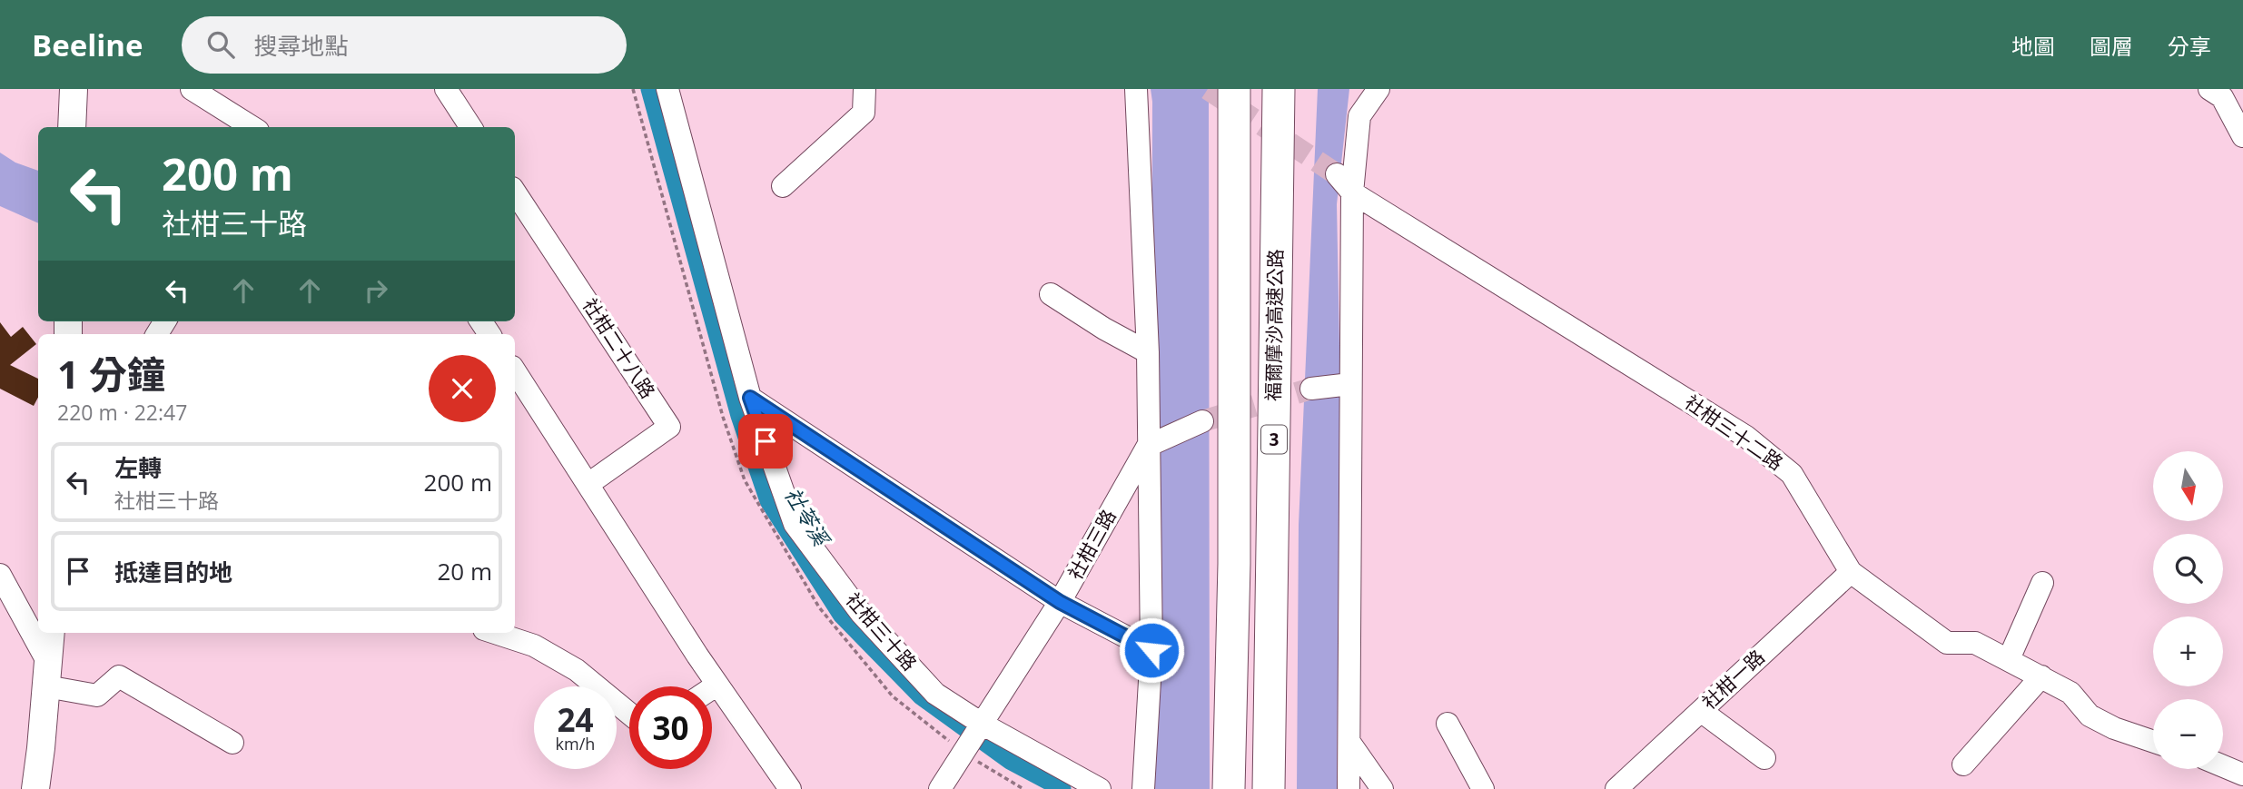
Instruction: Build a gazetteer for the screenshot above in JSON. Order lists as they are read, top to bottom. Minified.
{"streets":{"highway":["福爾摩沙高速公路","3"],"street":["社柑二十八路","社柑三十二路","社柑三路","社柑三十路","社柑一路"]},"crossings":[["社柑三十二路","社柑一路"],["社柑三路","社柑三十路"]],"water":["社苓溪"],"north":"bottom","page":{"header":"Beeline","search":"搜尋地點","nav":["地圖","圖層","分享"],"turn":["200 m","社柑三十路"],"heading":["1 分鐘","220 m · 22:47"],"list":[{"name":"左轉","note":"社柑三十路","value":"200 m"},{"name":"抵達目的地","value":"20 m"}],"map_buttons":["+","−"],"speed":"24 km/h","limit":"30"}}
